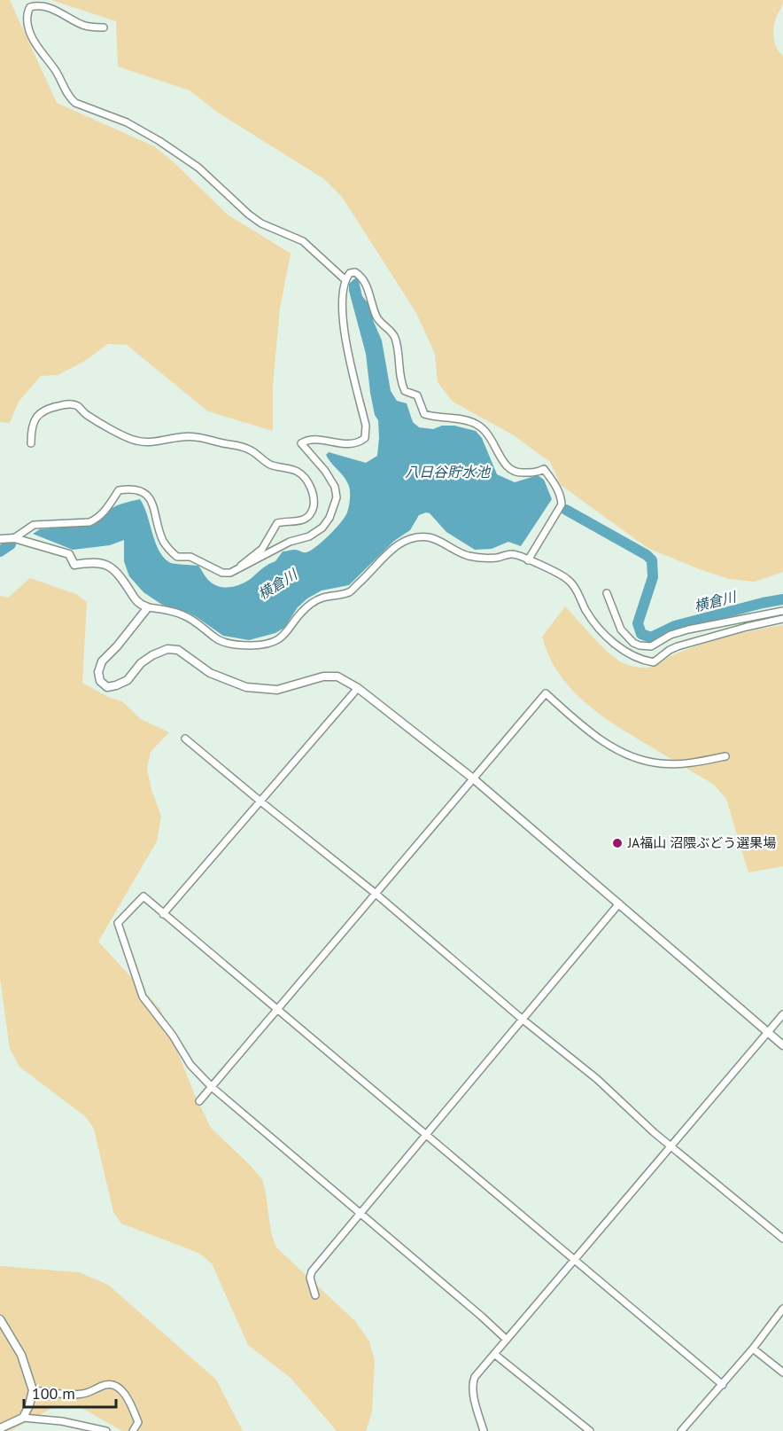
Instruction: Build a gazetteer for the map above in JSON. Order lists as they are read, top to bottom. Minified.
{"water":["八日谷貯水池","横倉川"],"places":["JA福山 沼隈ぶどう選果場"],"scale_bar":"100 m"}
